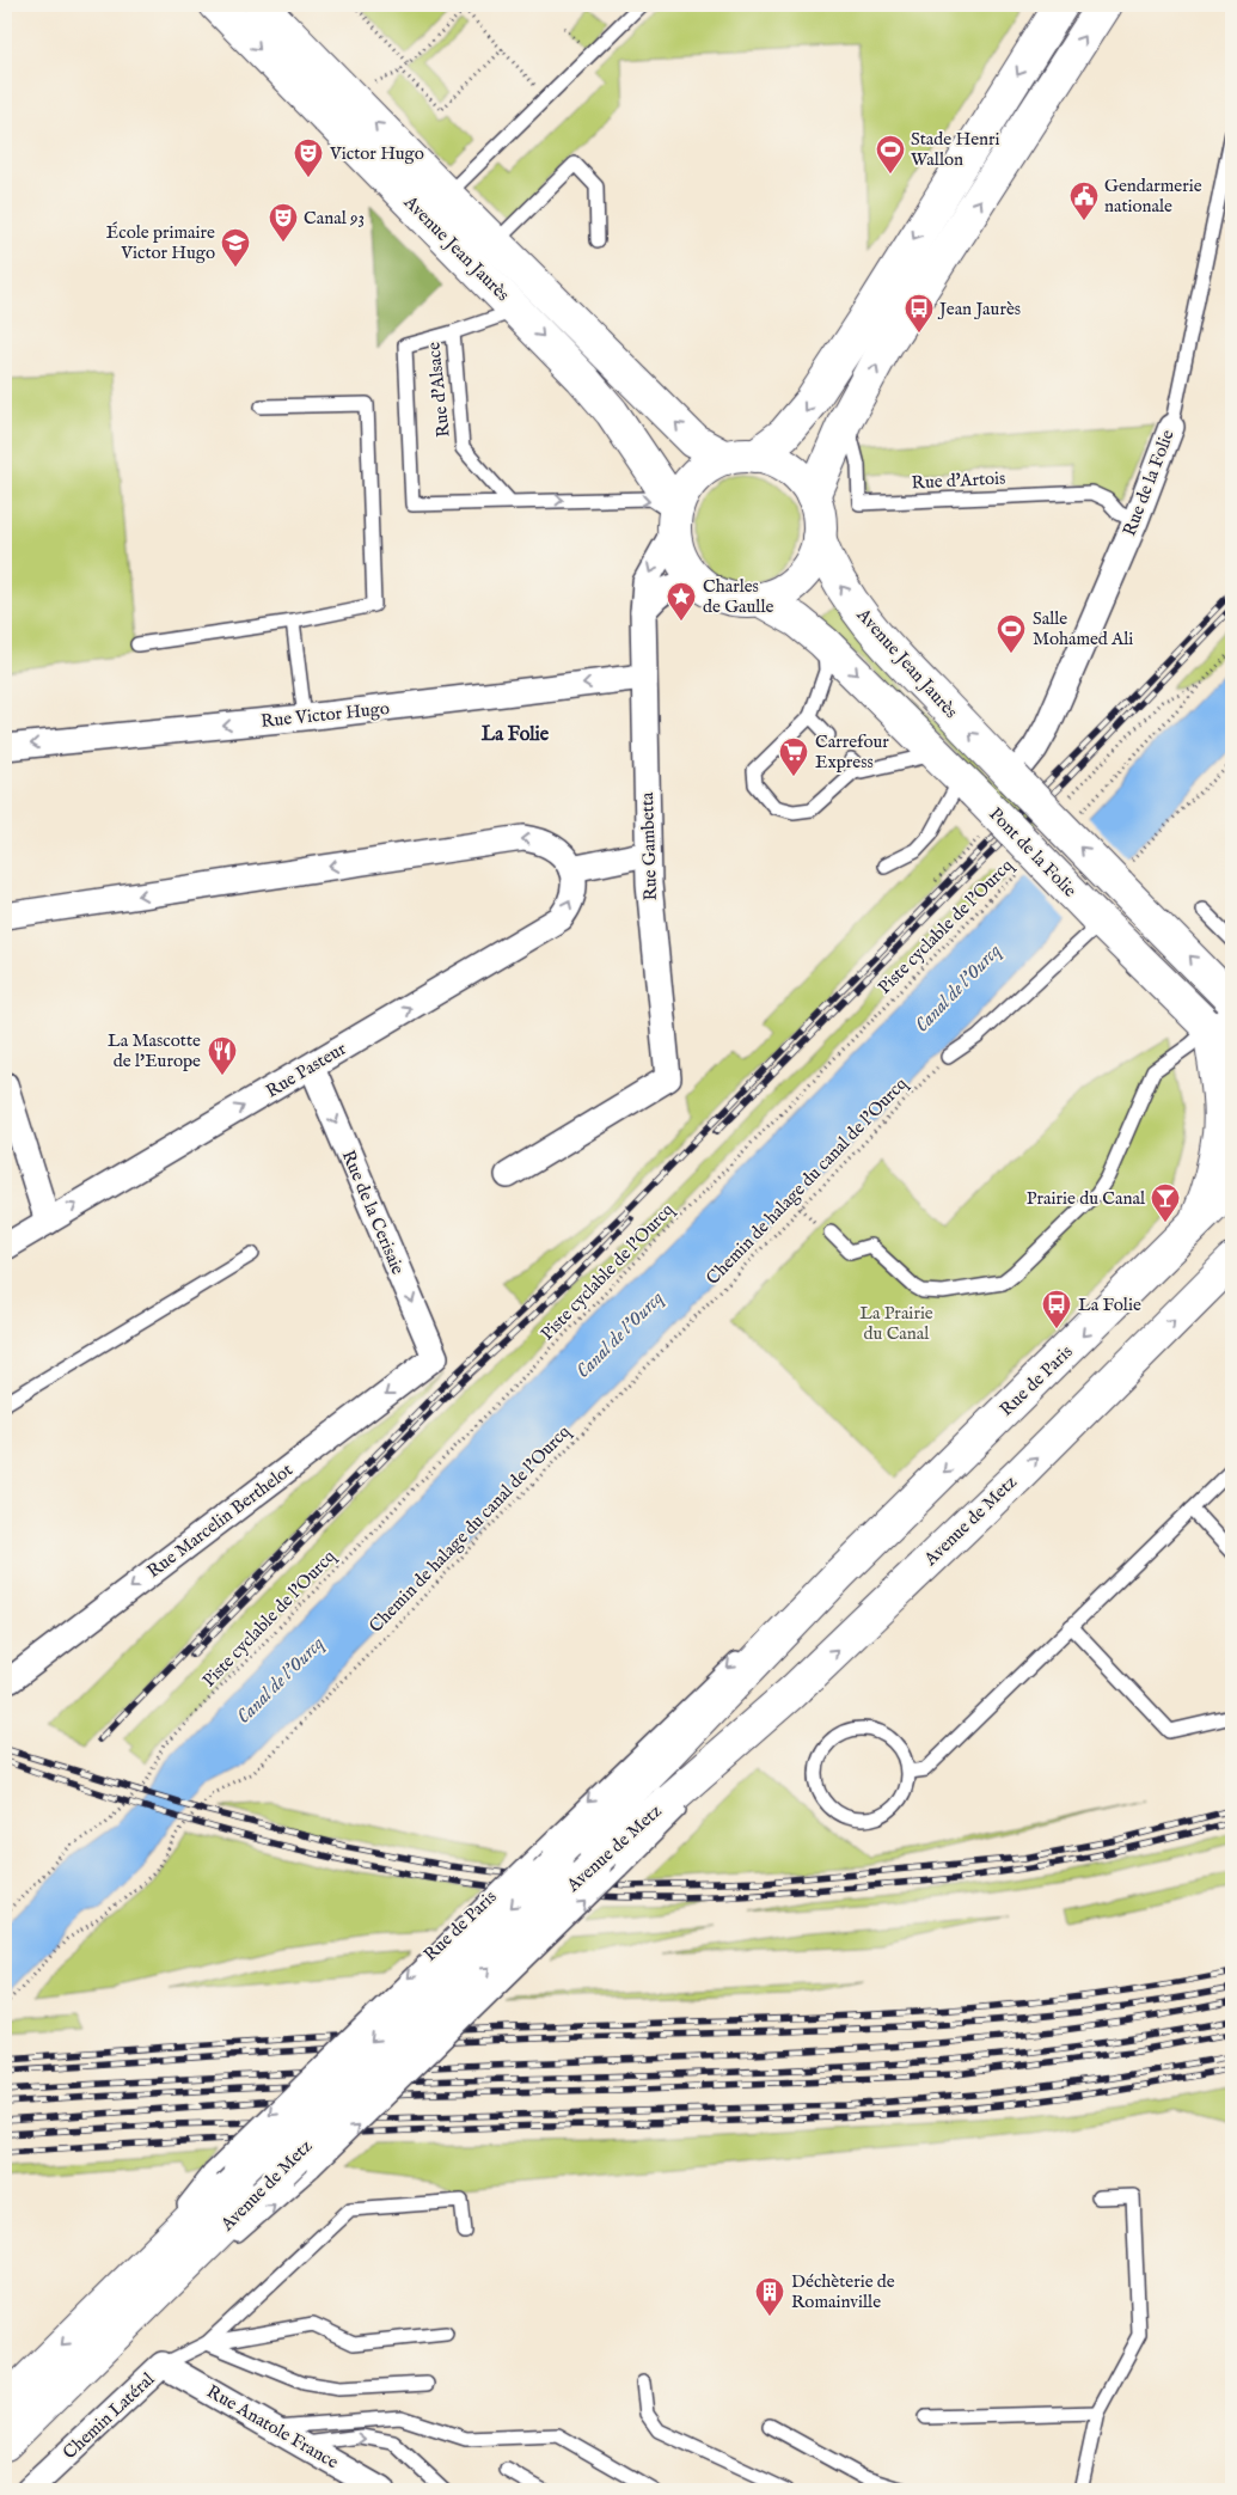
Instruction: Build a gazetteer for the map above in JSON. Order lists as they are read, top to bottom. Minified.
{"streets":{"main road":["Avenue Jean Jaurès","Pont de la Folie","Rue de Paris","Avenue de Metz"],"street":["Rue de la Folie","Rue Victor Hugo","Rue Gambetta","Rue Pasteur","Rue de la Cerisaie","Rue Marcelin Berthelot","Chemin Latéral","Rue Anatole France"],"lane":["Rue d'Alsace","Rue d'Artois"],"path":["Piste cyclable de l'Ourcq","Chemin de halage du canal de l'Ourcq"]},"crossings":[["Avenue Jean Jaurès","Rue de la Folie"],["Rue d'Artois","Rue de la Folie"],["Rue Victor Hugo","Rue Gambetta"],["Rue Pasteur","Rue de la Cerisaie"],["Rue de la Cerisaie","Rue Marcelin Berthelot"],["Chemin Latéral","Rue Anatole France"]],"one_way":["Rue Pasteur","Rue de la Cerisaie","Rue de Paris","Rue Marcelin Berthelot","Avenue de Metz"],"districts":["La Folie"],"water":["Canal de l'Ourcq"],"parks":["La Prairie du Canal"],"places":{"sports":["Stade Henri Wallon","Salle Mohamed Ali"],"theatre":["Victor Hugo","Canal 93"],"public building":["Gendarmerie nationale"],"school or university":["École primaire Victor Hugo"],"bus stop":["Jean Jaurès","La Folie"],"place":["Charles de Gaulle"],"supermarket":["Carrefour Express"],"restaurant":["La Mascotte de l'Europe"],"bar":["Prairie du Canal"],"building":["Déchèterie de Romainville"]}}
